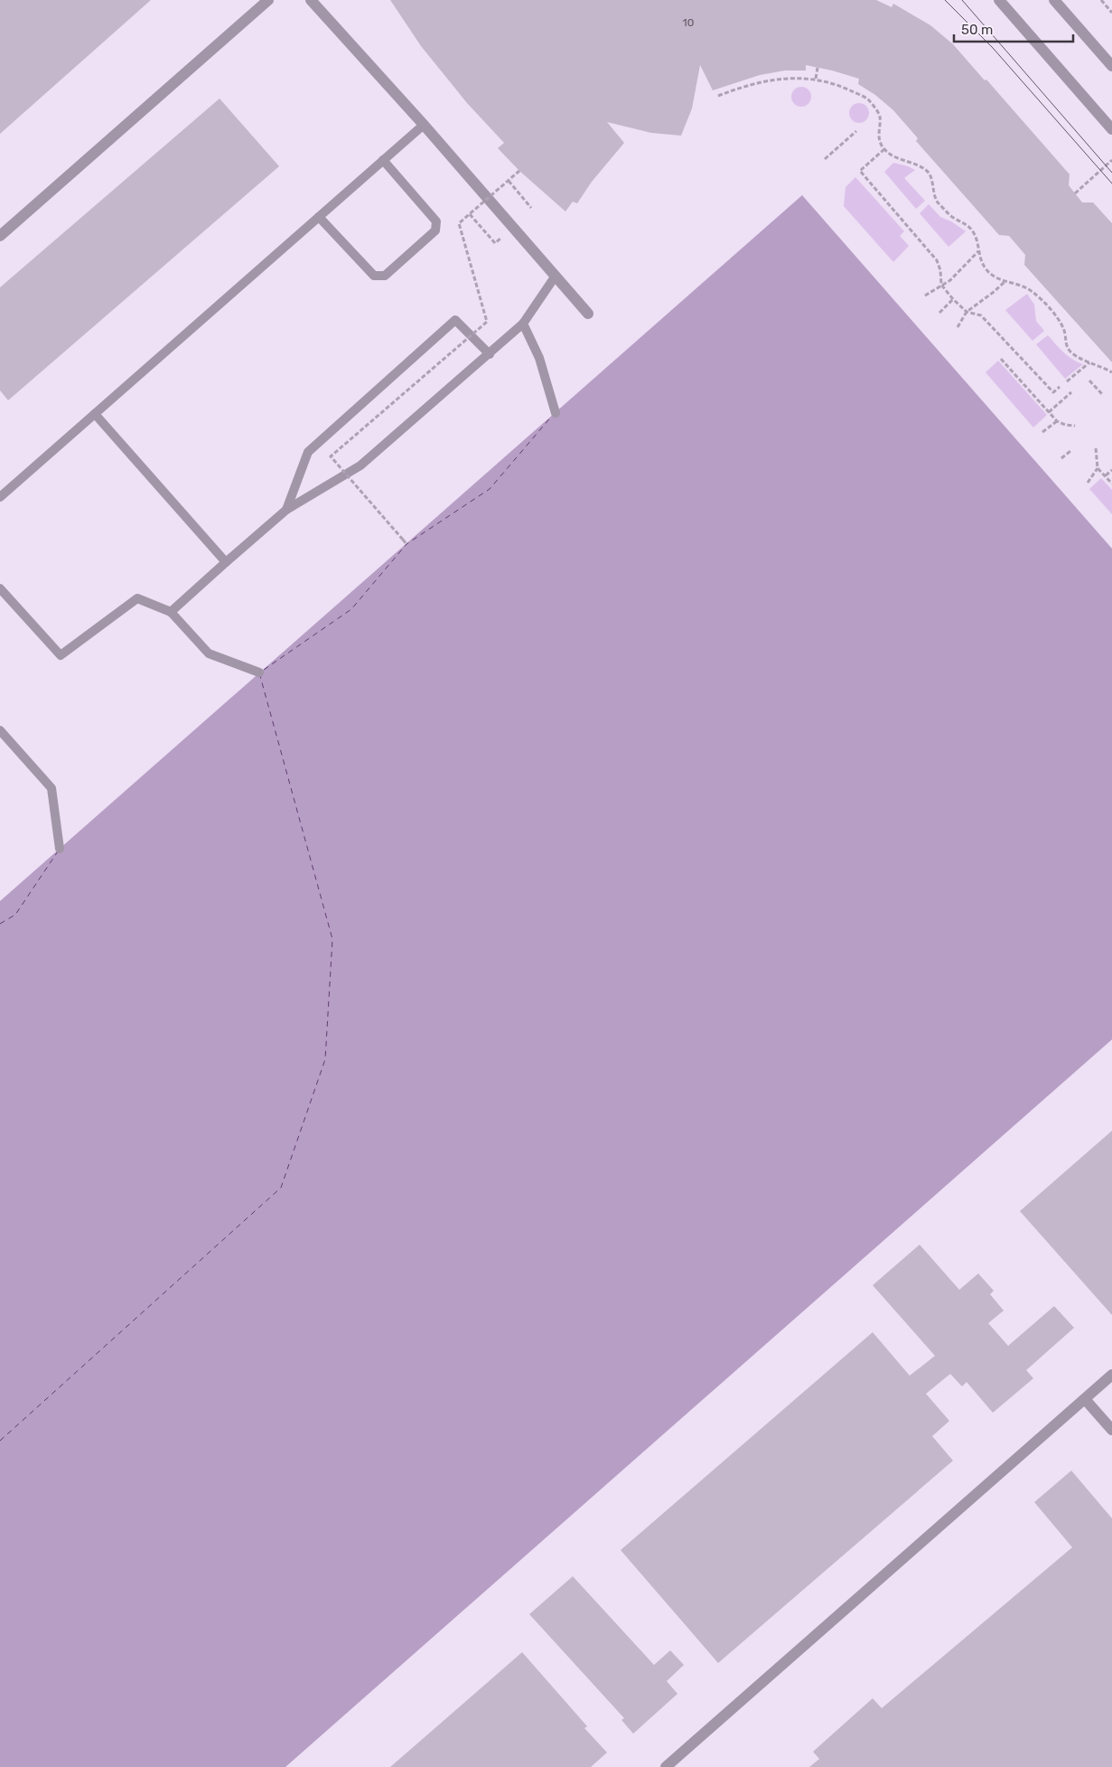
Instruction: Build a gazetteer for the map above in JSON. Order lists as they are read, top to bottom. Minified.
{"house_numbers":["10"],"scale_bar":"50 m"}
